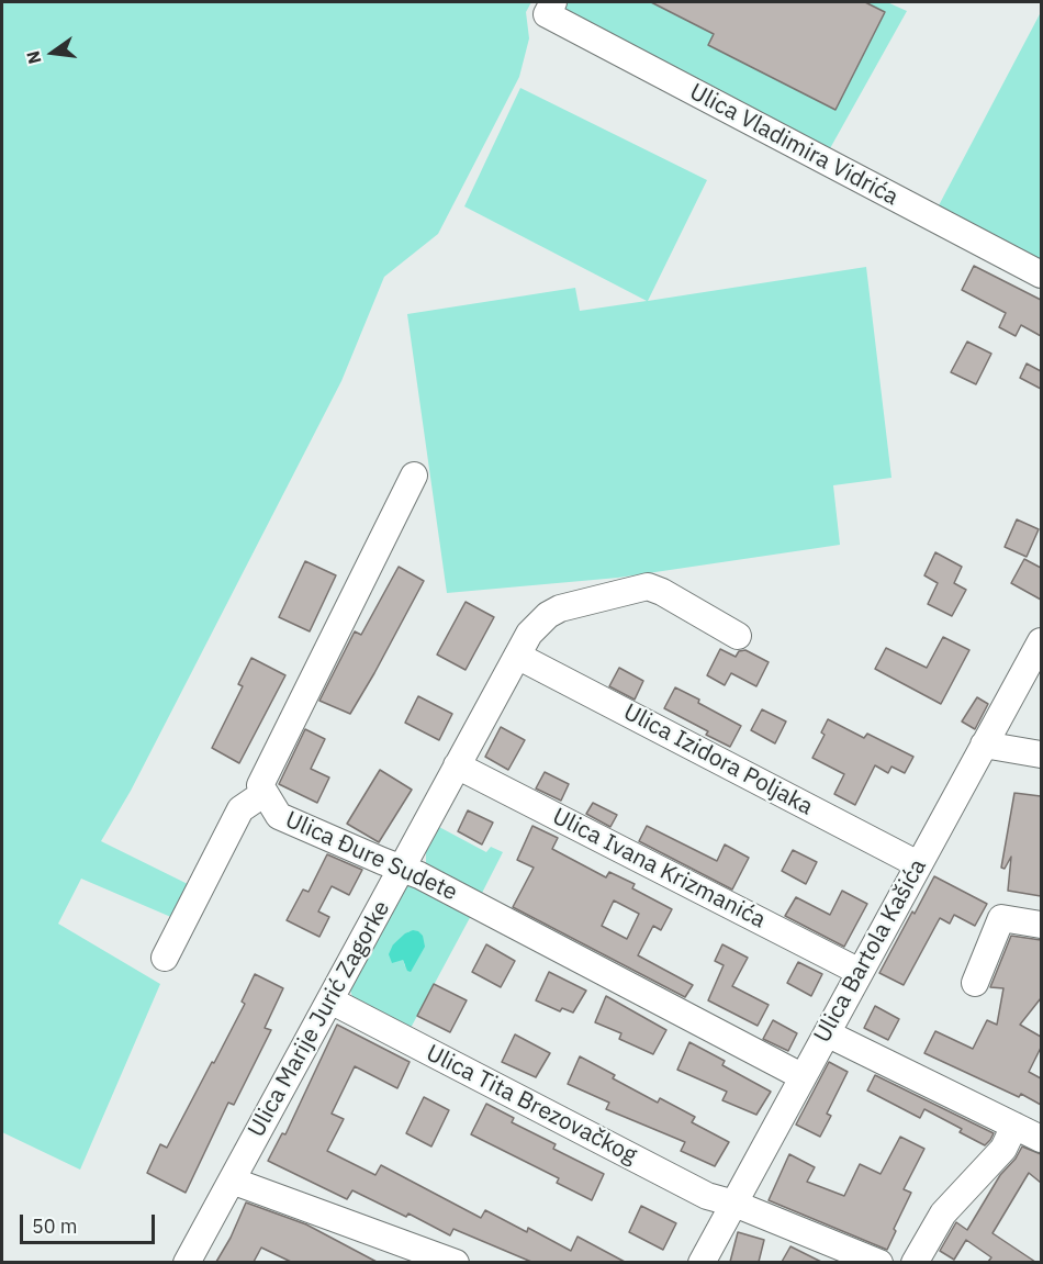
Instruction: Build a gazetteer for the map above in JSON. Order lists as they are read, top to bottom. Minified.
{"streets":{"street":["Ulica Vladimira Vidrića","Ulica Izidora Poljaka","Ulica Đure Sudete","Ulica Ivana Krizmanića","Ulica Bartola Kašića","Ulica Marije Jurić Zagorke","Ulica Tita Brezovačkog"]},"crossings":[["Ulica Izidora Poljaka","Ulica Bartola Kašića"],["Ulica Izidora Poljaka","Ulica Marije Jurić Zagorke"],["Ulica Đure Sudete","Ulica Bartola Kašića"],["Ulica Đure Sudete","Ulica Marije Jurić Zagorke"],["Ulica Ivana Krizmanića","Ulica Bartola Kašića"],["Ulica Ivana Krizmanića","Ulica Marije Jurić Zagorke"],["Ulica Bartola Kašića","Ulica Tita Brezovačkog"],["Ulica Marije Jurić Zagorke","Ulica Tita Brezovačkog"]],"scale_bar":"50 m","north":"left"}
